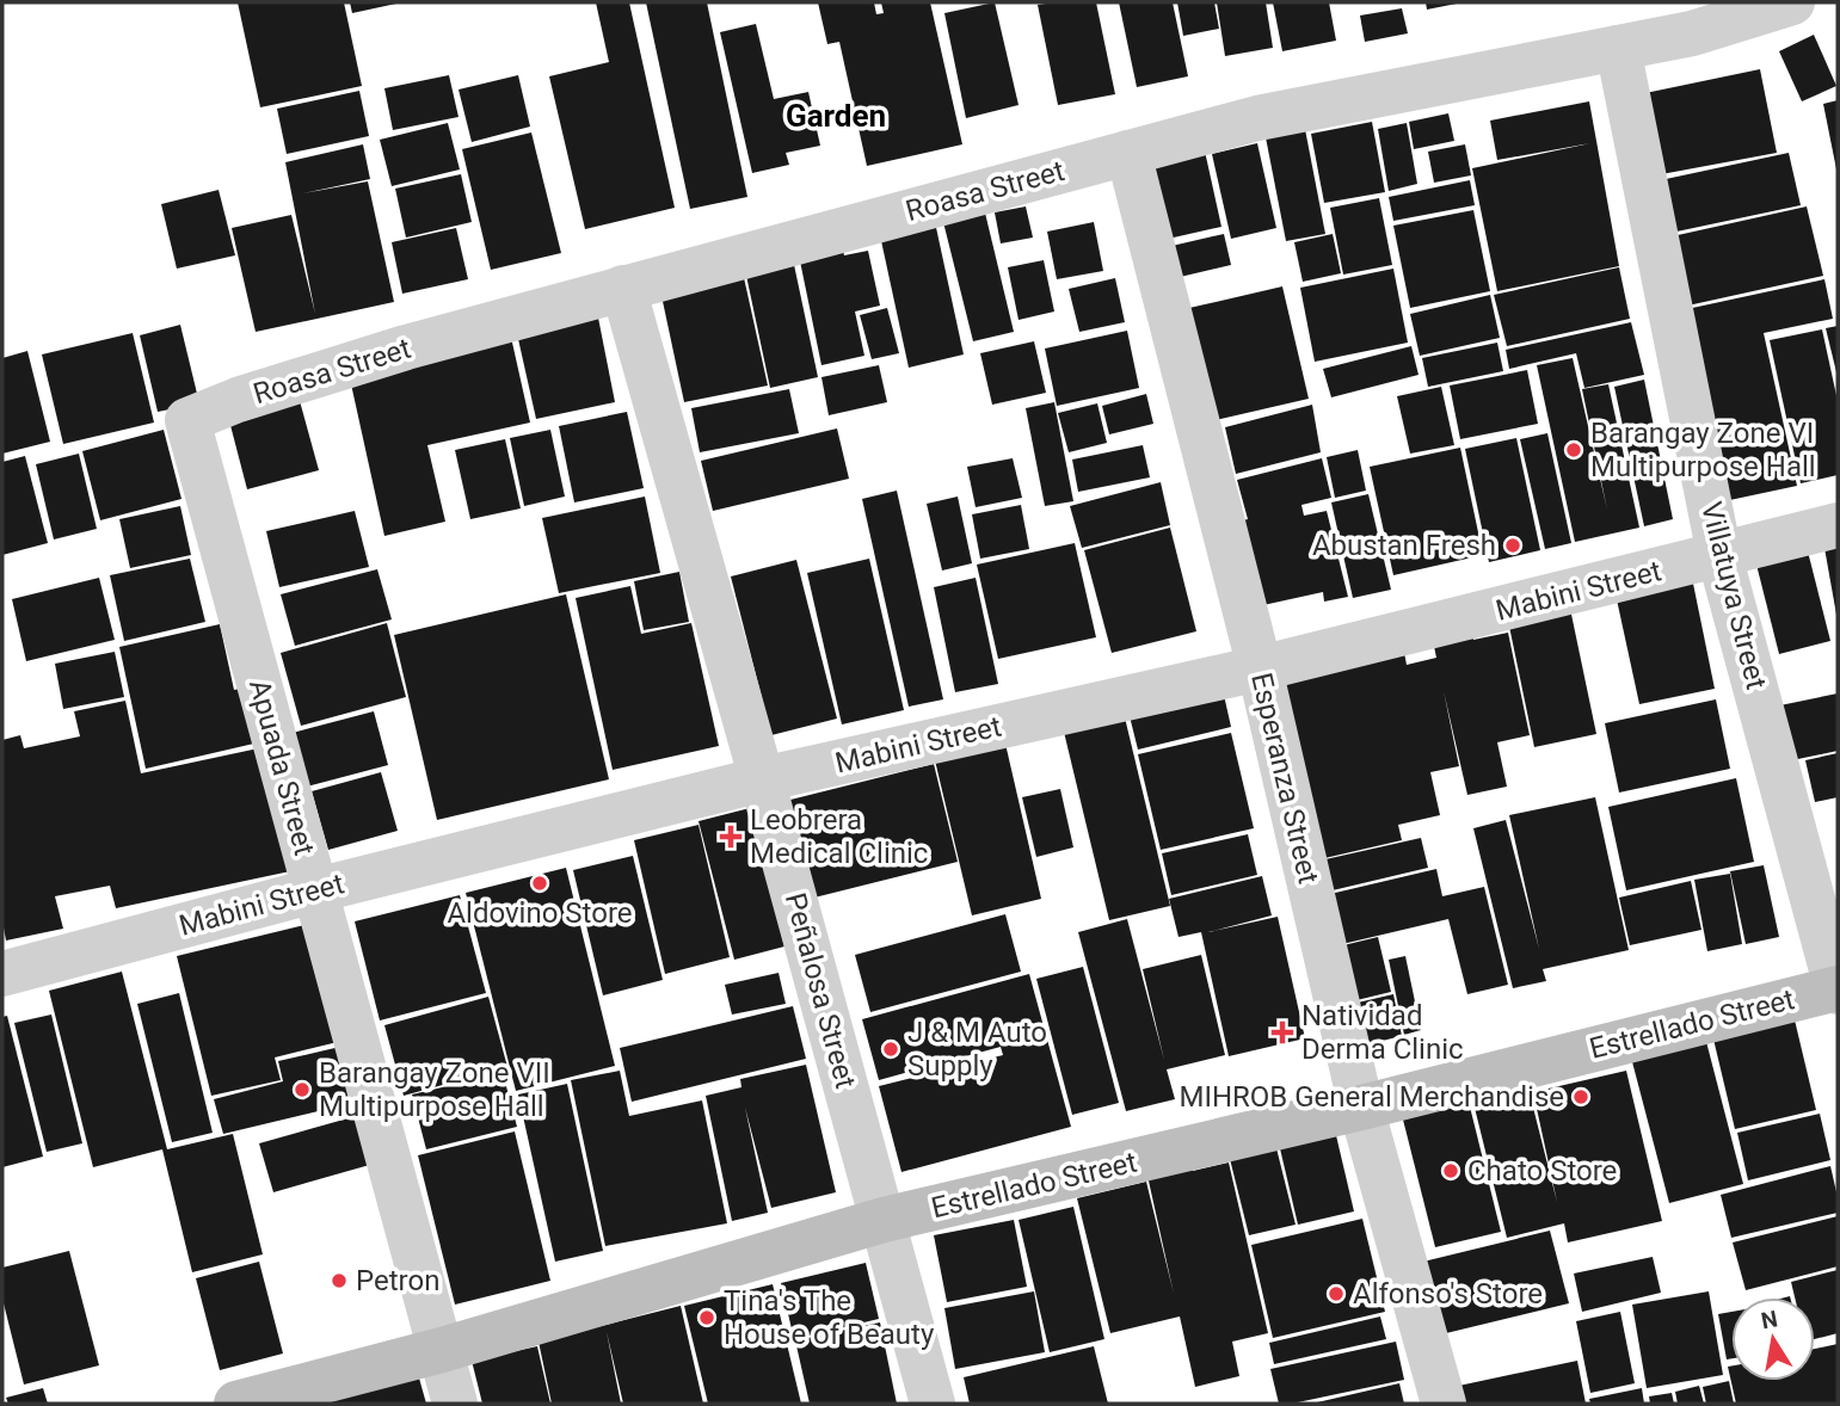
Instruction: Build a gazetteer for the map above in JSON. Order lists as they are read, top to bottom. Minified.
{"streets":{"street":["Roasa Street","Mabini Street","Villatuya Street","Apuada Street","Esperanza Street","Peñalosa Street","Estrellado Street"]},"crossings":[["Roasa Street","Villatuya Street"],["Roasa Street","Apuada Street"],["Roasa Street","Esperanza Street"],["Roasa Street","Peñalosa Street"],["Mabini Street","Villatuya Street"],["Mabini Street","Apuada Street"],["Mabini Street","Esperanza Street"],["Mabini Street","Peñalosa Street"],["Villatuya Street","Estrellado Street"],["Apuada Street","Estrellado Street"],["Esperanza Street","Estrellado Street"],["Peñalosa Street","Estrellado Street"]],"districts":["Garden"],"places":{"other":["Barangay Zone VI Multipurpose Hall","Abustan Fresh","Aldovino Store","J & M Auto Supply","Barangay Zone VII Multipurpose Hall","MIHROB General Merchandise","Chato Store","Petron","Alfonso's Store","Tina's The House of Beauty"],"health":["Leobrera Medical Clinic","Natividad Derma Clinic"]},"north":"top"}
